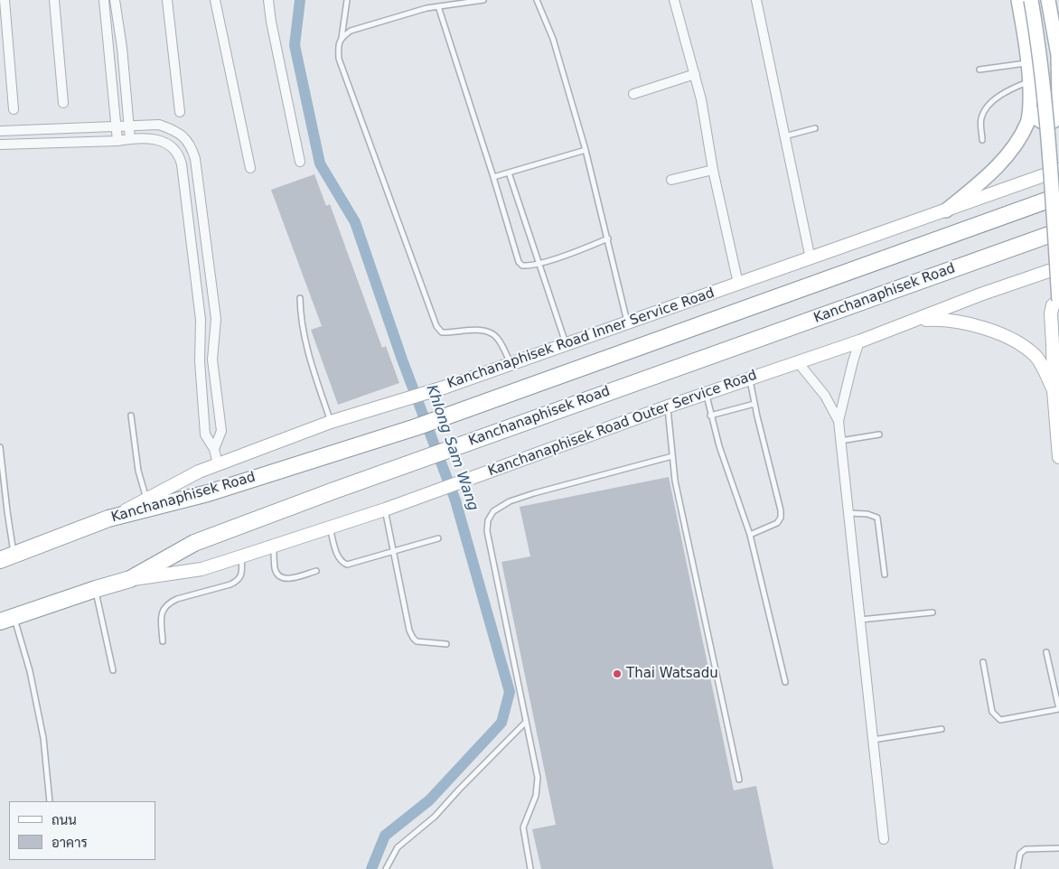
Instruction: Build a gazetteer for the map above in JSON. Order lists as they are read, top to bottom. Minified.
{"streets":{"highway":["Kanchanaphisek Road"],"main road":["Kanchanaphisek Road Inner Service Road","Kanchanaphisek Road Outer Service Road"]},"crossings":[["Kanchanaphisek Road","Kanchanaphisek Road Inner Service Road"],["Kanchanaphisek Road","Kanchanaphisek Road Outer Service Road"]],"water":["Khlong Sam Wang"],"places":["Thai Watsadu"],"legend":["ถนน","อาคาร"]}
